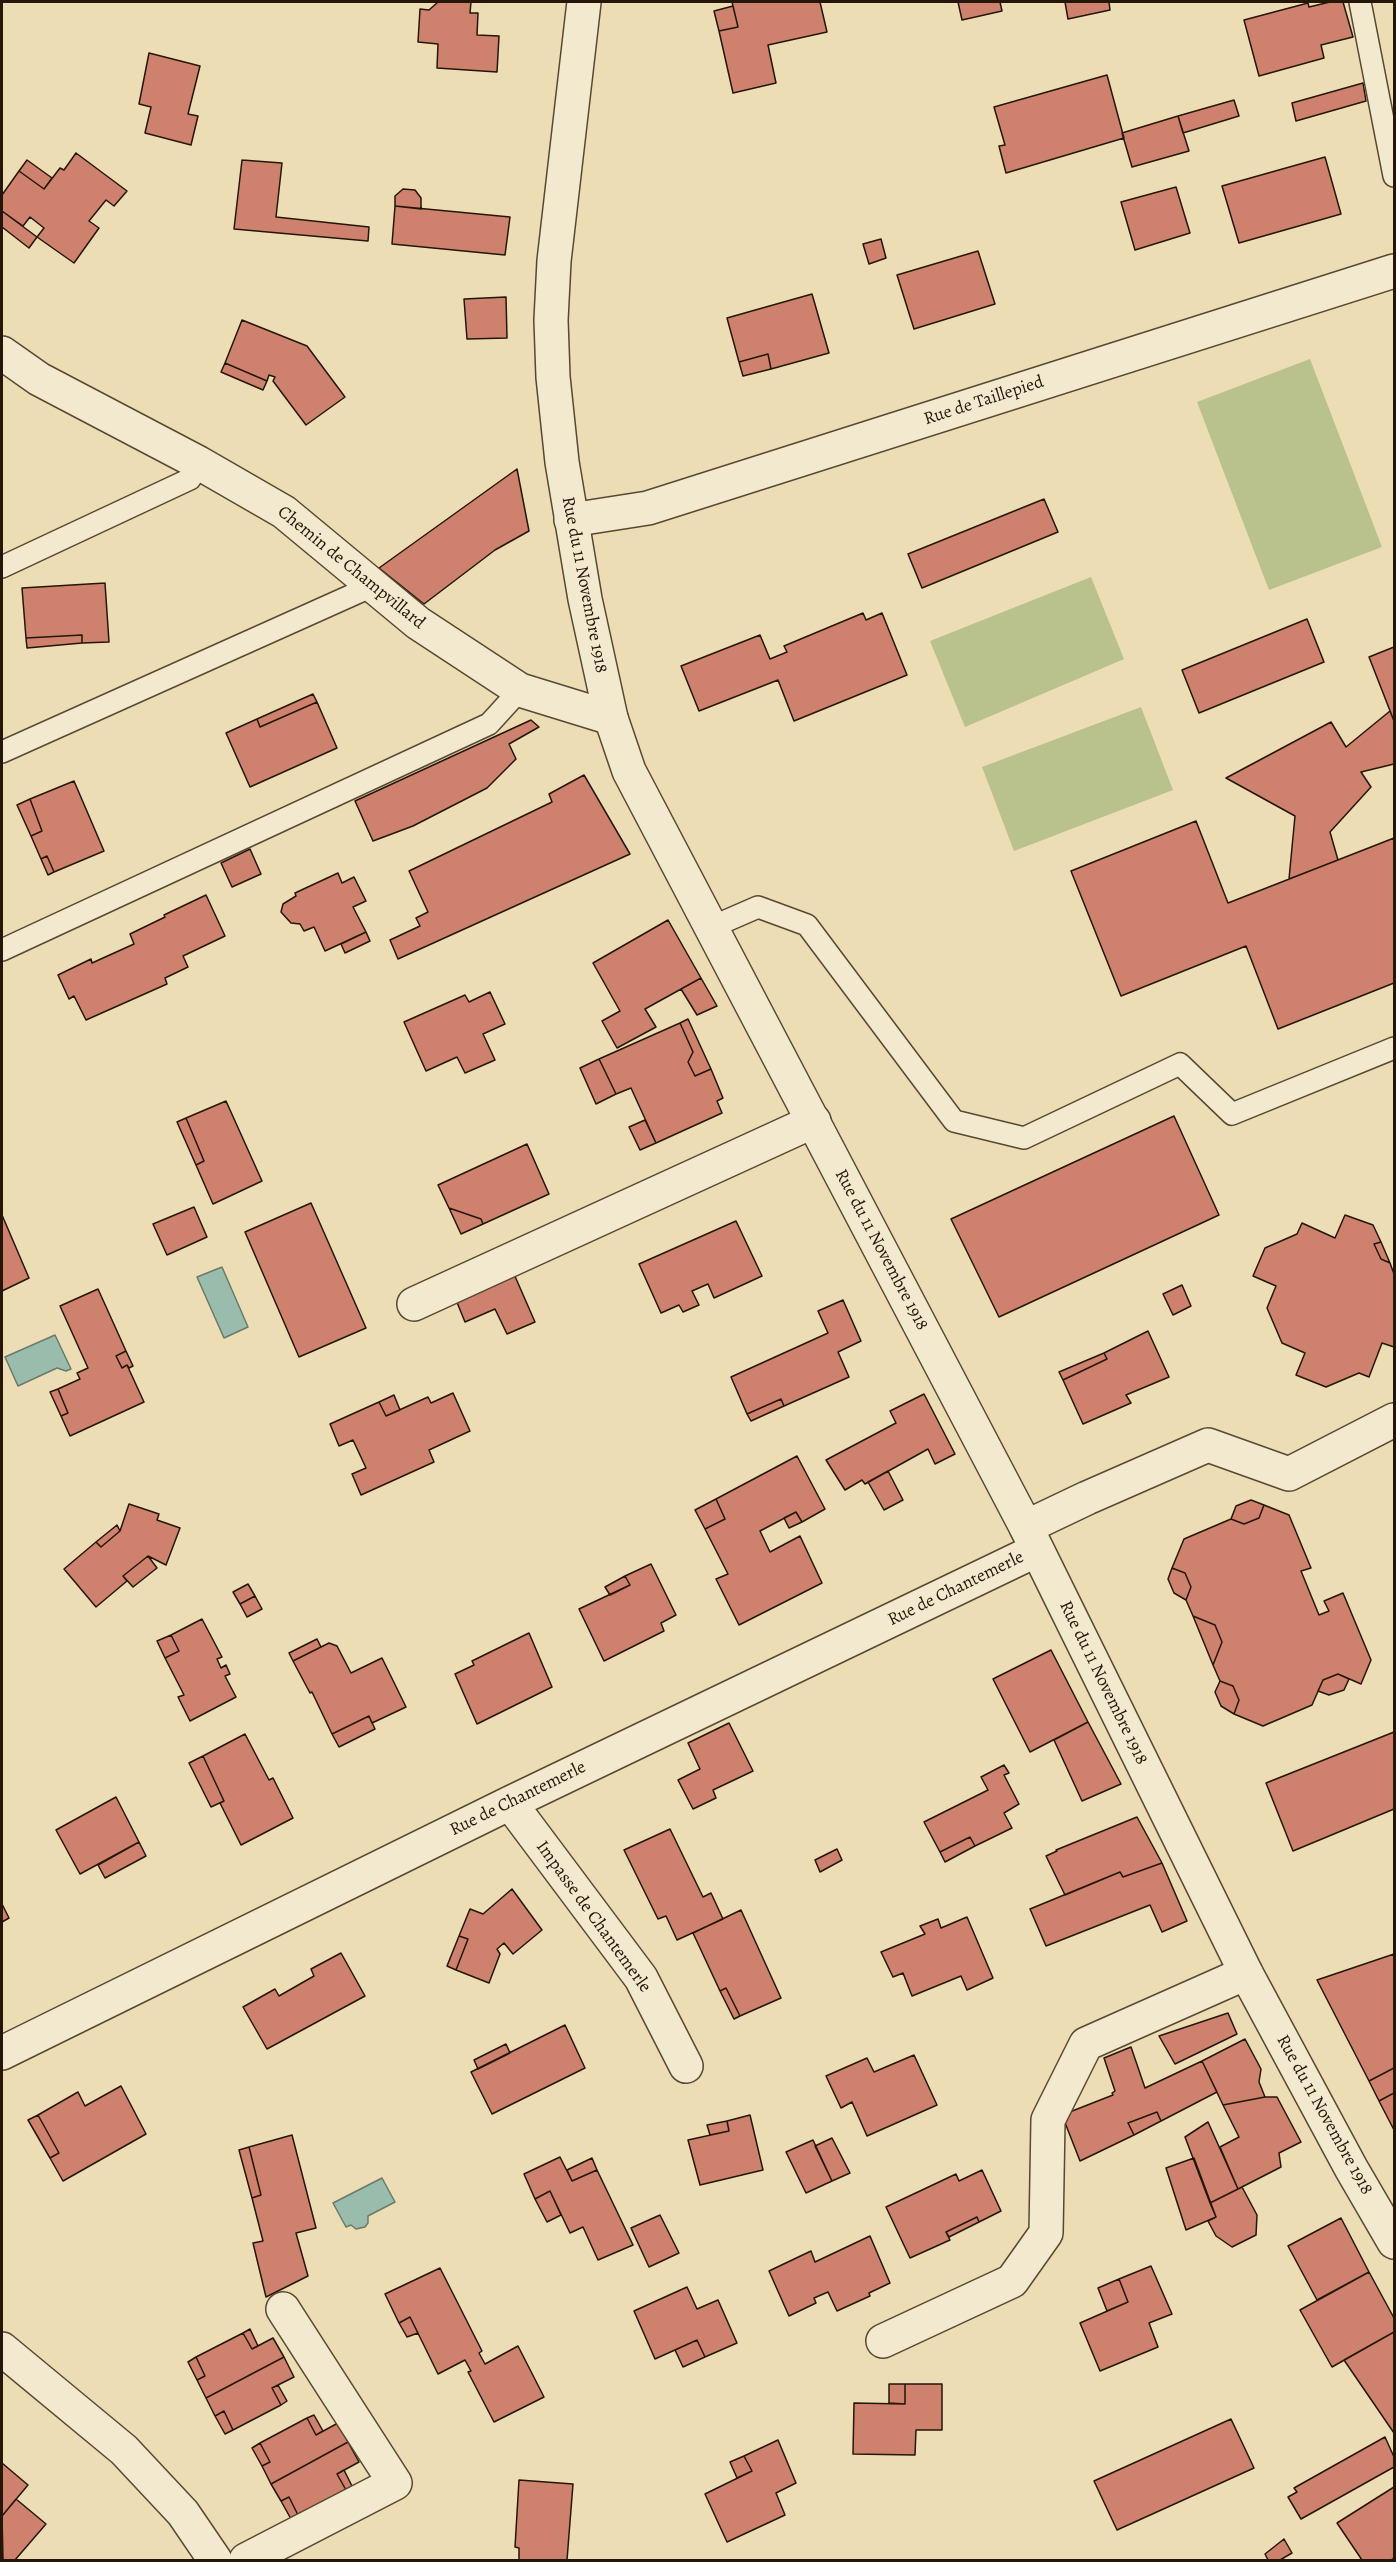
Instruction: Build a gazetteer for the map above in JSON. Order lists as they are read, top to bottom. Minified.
{"streets":{"street":["Rue de Taillepied","Chemin de Champvillard","Rue du 11 Novembre 1918","Rue de Chantemerle","Impasse de Chantemerle"]},"crossings":[["Rue de Taillepied","Rue du 11 Novembre 1918"],["Chemin de Champvillard","Rue du 11 Novembre 1918"],["Rue du 11 Novembre 1918","Rue de Chantemerle"],["Rue de Chantemerle","Impasse de Chantemerle"]]}
